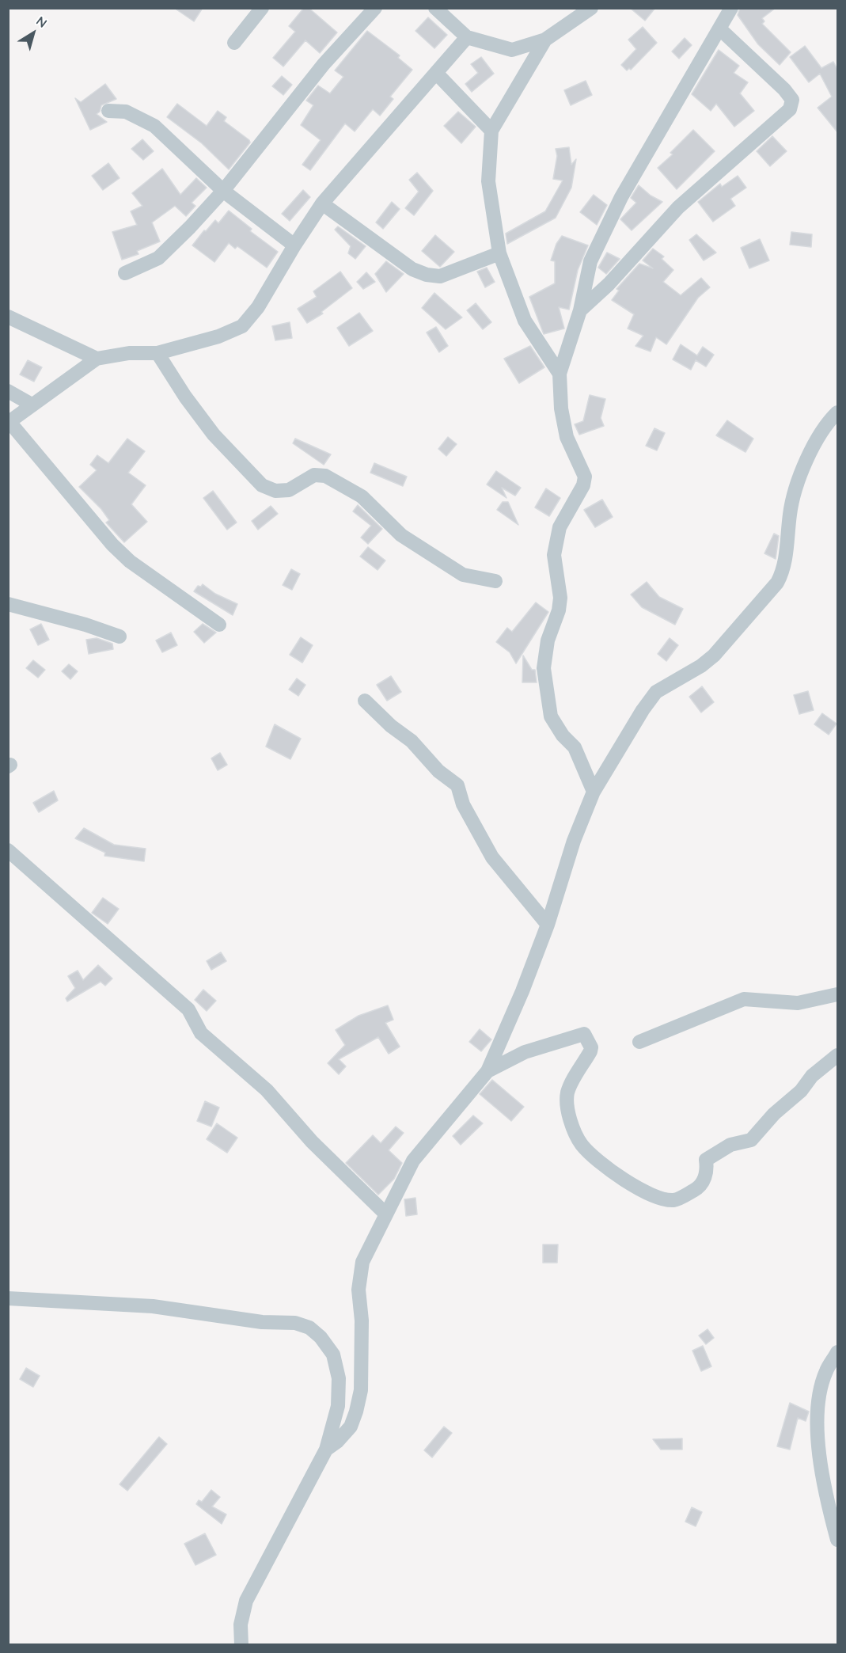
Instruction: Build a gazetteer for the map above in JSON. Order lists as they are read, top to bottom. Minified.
{"north":"top right"}
